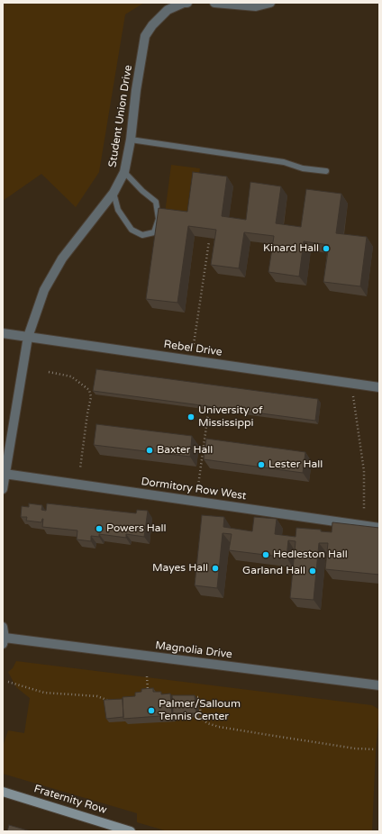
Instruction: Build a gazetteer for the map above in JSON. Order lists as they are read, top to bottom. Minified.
{"streets":{"street":["Student Union Drive","Rebel Drive","Dormitory Row West","Magnolia Drive","Fraternity Row"]},"crossings":[["Student Union Drive","Rebel Drive"],["Student Union Drive","Dormitory Row West"]],"places":["Kinard Hall","University of Mississippi","Baxter Hall","Lester Hall","Powers Hall","Hedleston Hall","Mayes Hall","Garland Hall","Palmer/Salloum Tennis Center"]}
